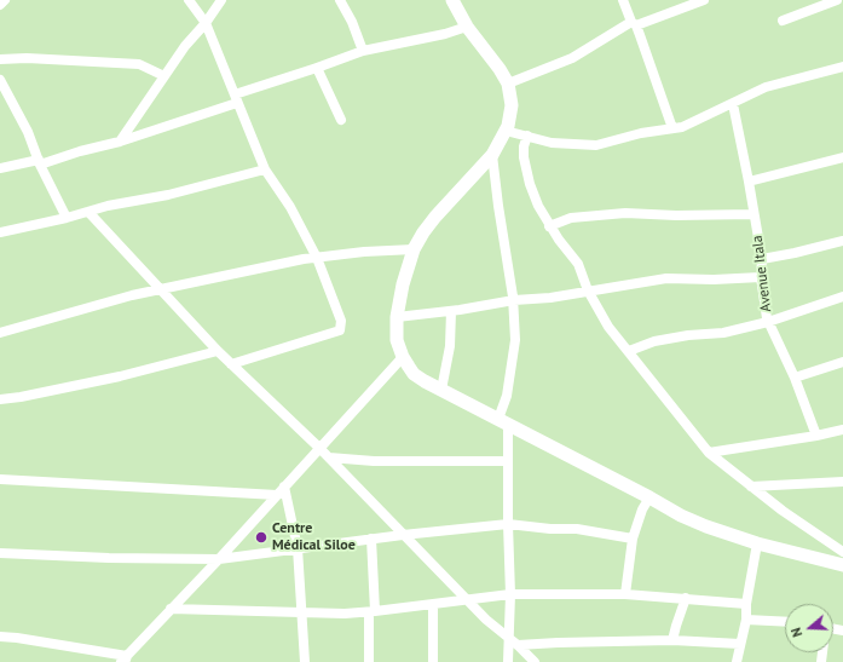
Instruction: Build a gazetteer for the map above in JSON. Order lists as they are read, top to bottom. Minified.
{"streets":{"street":["Avenue Itala"]},"places":["Centre Médical Siloe"],"north":"left"}
